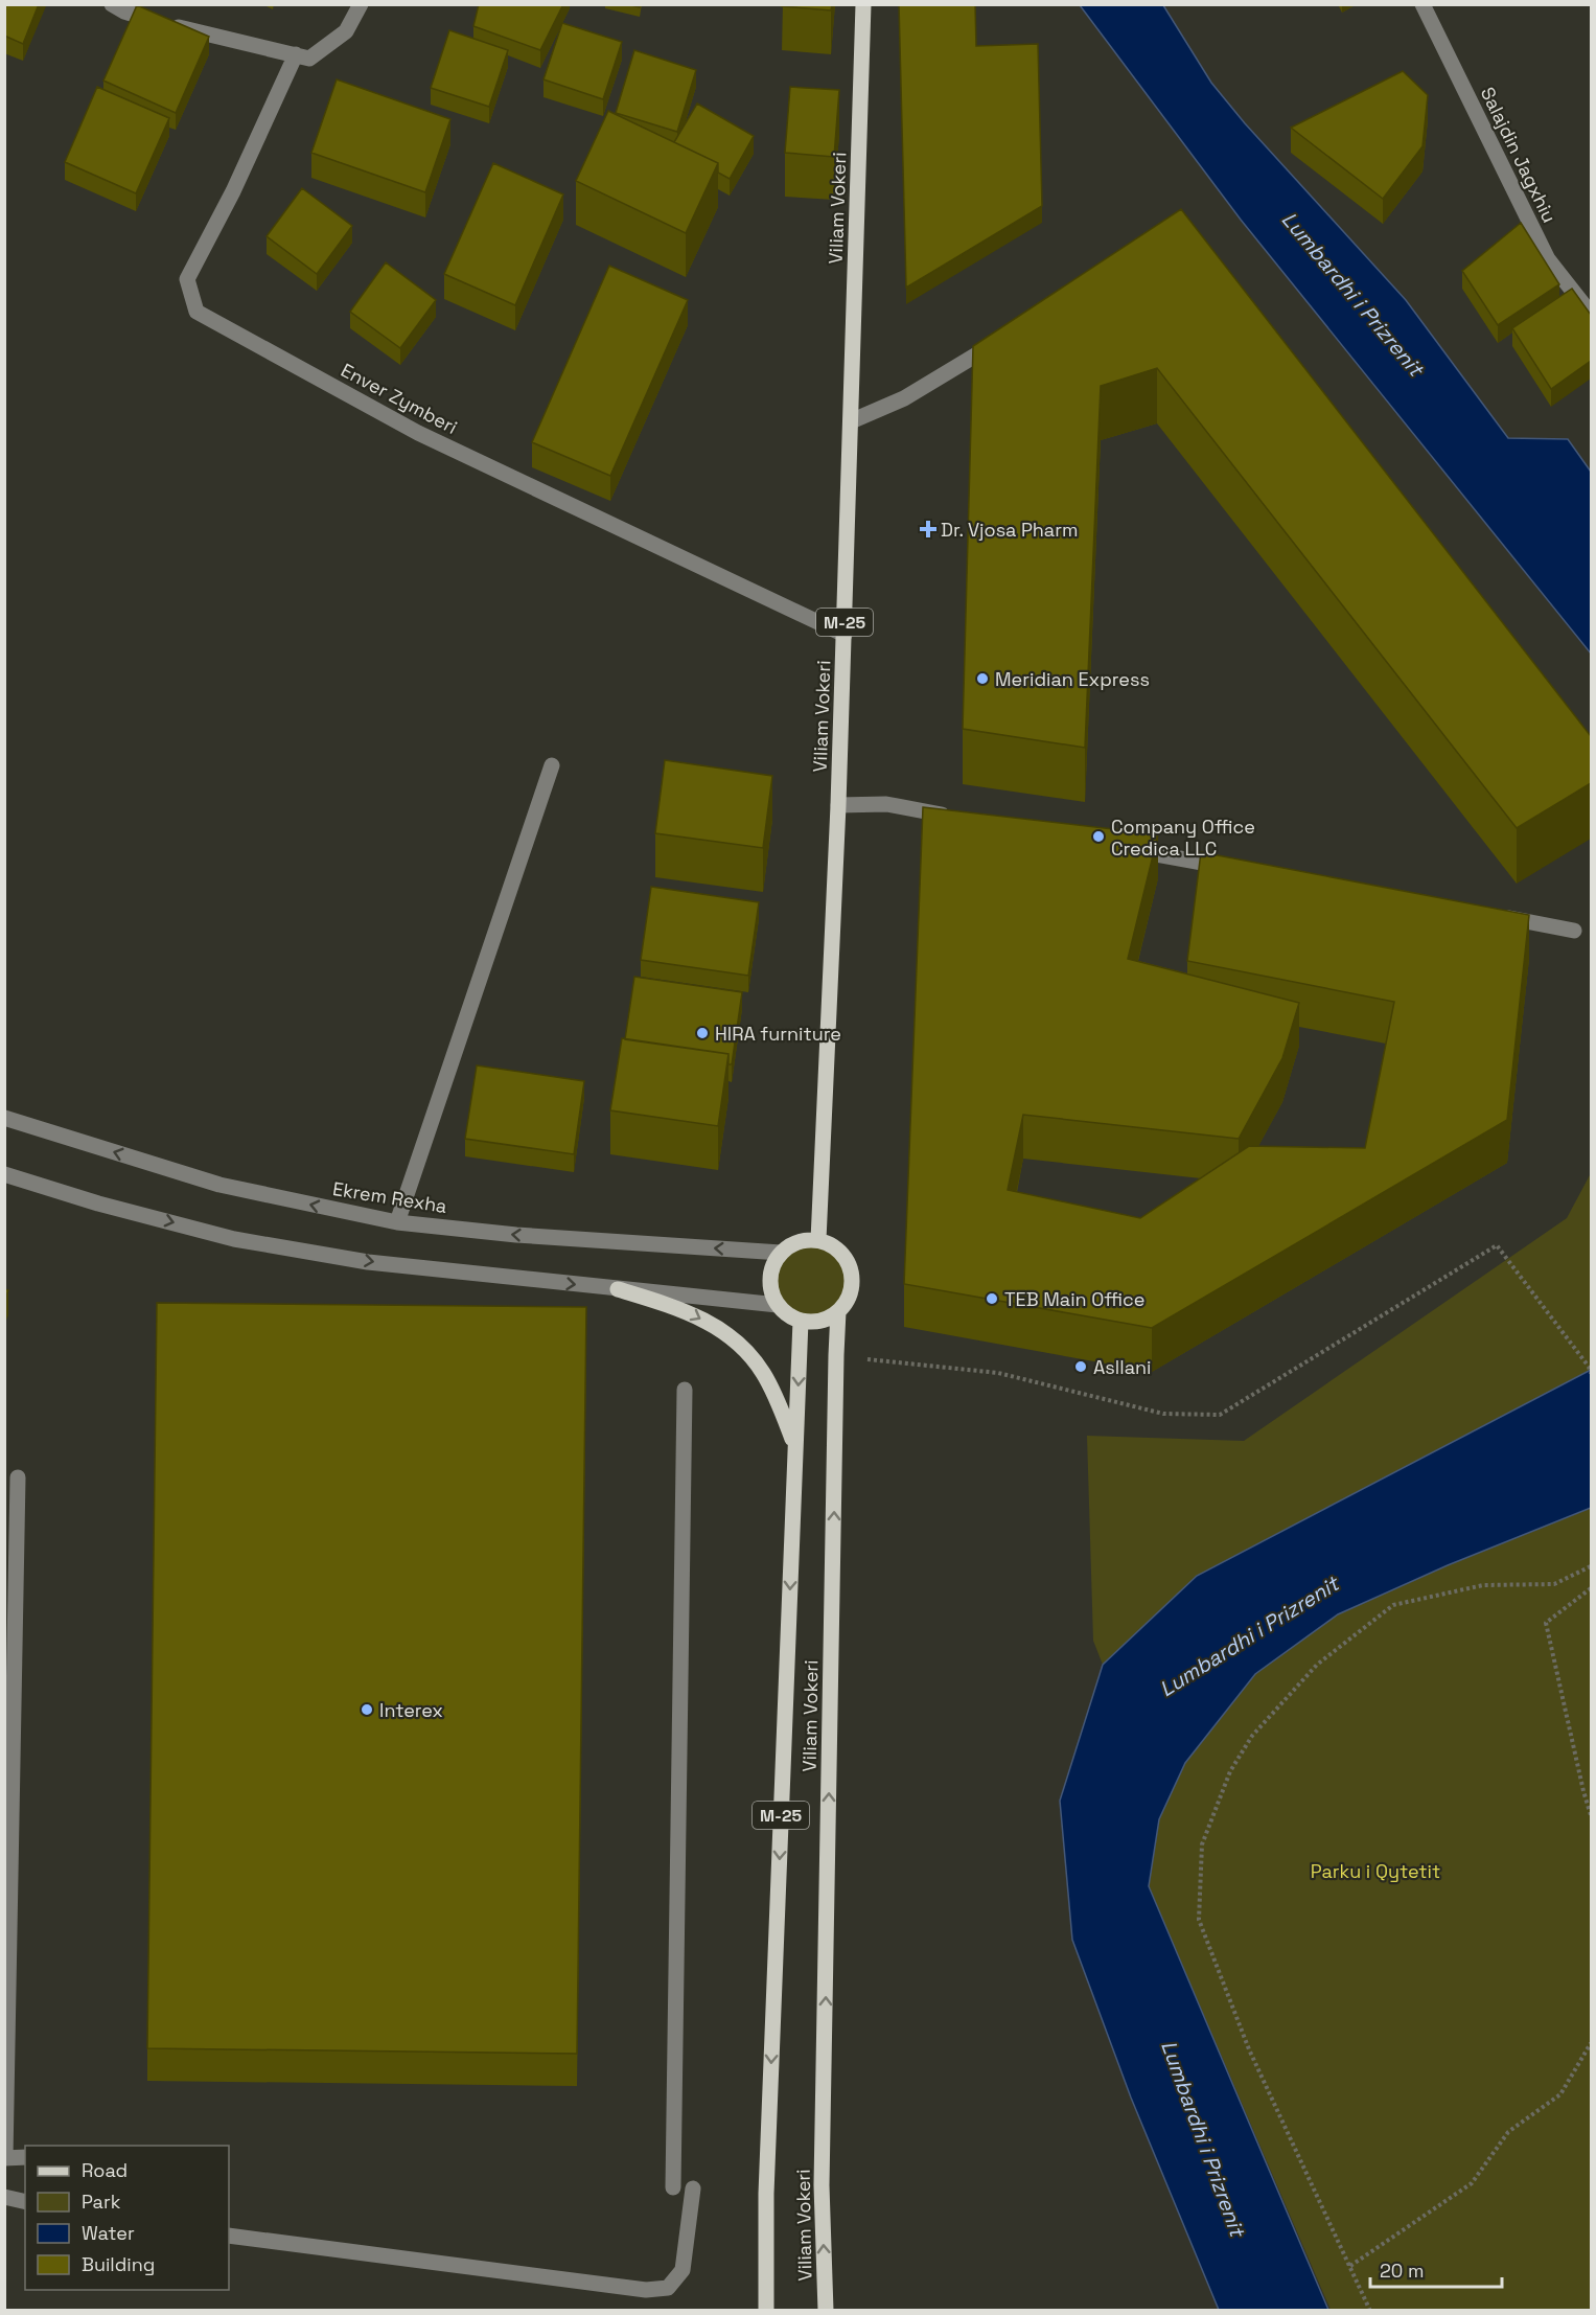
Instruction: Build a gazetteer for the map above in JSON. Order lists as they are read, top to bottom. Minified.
{"streets":{"main road":["Viliam Vokeri","M-25"],"street":["Salajdin Jagxhiu","Enver Zymberi","Ekrem Rexha"]},"crossings":[["Viliam Vokeri","Enver Zymberi"],["Viliam Vokeri","Ekrem Rexha"]],"water":["Lumbardhi i Prizrenit"],"parks":["Parku i Qytetit"],"places":{"health":["Dr. Vjosa Pharm"],"other":["Meridian Express","Company Office Credica LLC","HIRA furniture","TEB Main Office","Asllani","Interex"]},"legend":["Road","Park","Water","Building"],"scale_bar":"20 m"}
